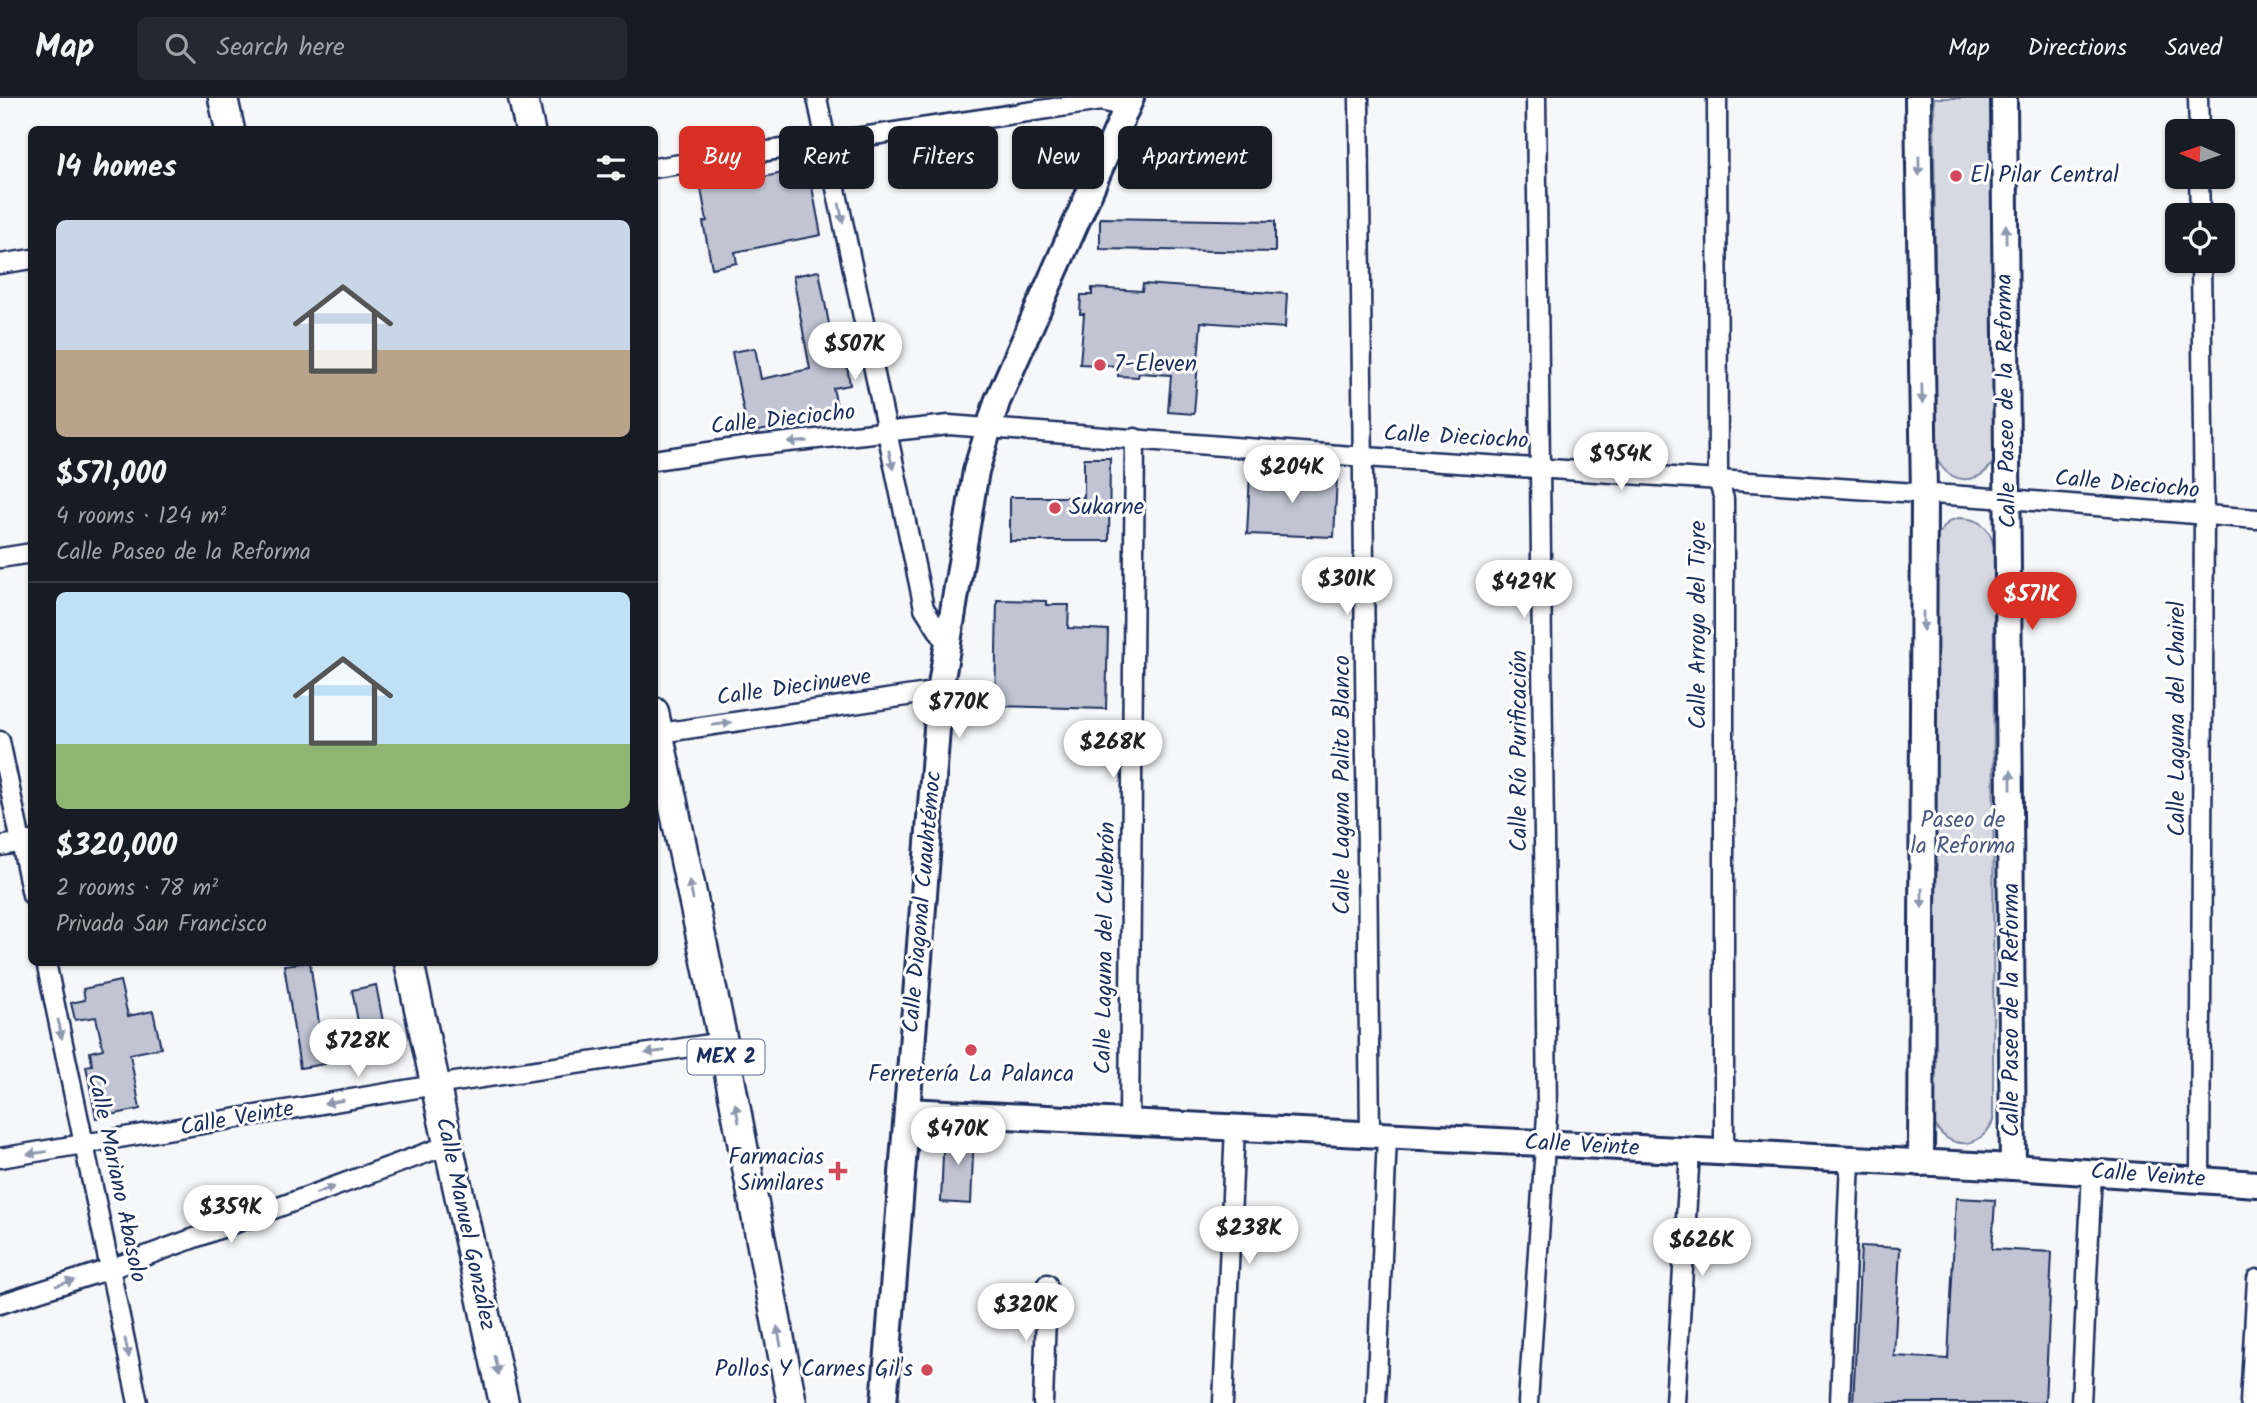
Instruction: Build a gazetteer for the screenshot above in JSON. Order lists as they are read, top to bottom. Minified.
{"streets":{"main road":["MEX 2","Calle Manuel González"],"street":["Calle Paseo de la Reforma","Calle Dieciocho","Calle Arroyo del Tigre","Calle Diecinueve","Calle Laguna del Chairel","Calle Río Purificación","Calle Laguna Palito Blanco","Calle Diagonal Cuauhtémoc","Calle Laguna del Culebrón","Calle Veinte","Calle Mariano Abasolo"]},"crossings":[["Calle Paseo de la Reforma","Calle Dieciocho"],["Calle Paseo de la Reforma","Calle Veinte"],["Calle Dieciocho","Calle Arroyo del Tigre"],["Calle Dieciocho","Calle Laguna del Chairel"],["Calle Dieciocho","Calle Río Purificación"],["Calle Dieciocho","Calle Laguna Palito Blanco"],["Calle Dieciocho","Calle Diagonal Cuauhtémoc"],["Calle Dieciocho","Calle Laguna del Culebrón"],["Calle Arroyo del Tigre","Calle Veinte"],["Calle Diecinueve","Calle Diagonal Cuauhtémoc"],["Calle Laguna del Chairel","Calle Veinte"],["Calle Río Purificación","Calle Veinte"],["Calle Laguna Palito Blanco","Calle Veinte"],["Calle Diagonal Cuauhtémoc","Calle Veinte"],["Calle Laguna del Culebrón","Calle Veinte"],["MEX 2","Calle Veinte"],["Calle Veinte","Calle Mariano Abasolo"],["Calle Veinte","Calle Manuel González"]],"one_way":["Calle Diecinueve","Calle Mariano Abasolo","Calle Manuel González"],"parks":["Paseo de la Reforma"],"places":{"other":["El Pilar Central","7-Eleven","Sukarne","Ferretería La Palanca","Pollos Y Carnes Gil's"],"health":["Farmacias Similares"]},"north":"left","page":{"header":"Map","search":"Search here","nav":["Map","Directions","Saved"],"chip":["Buy","Rent","Filters","New","Apartment"],"heading":"14 homes","list":[{"name":"$571,000","note":"4 rooms · 124 m² · Calle Paseo de la Reforma"},{"name":"$320,000","note":"2 rooms · 78 m² · Privada San Francisco"}],"price":["$507K","$954K","$204K","$301K","$429K","$571K","$770K","$268K","$728K","$470K","$359K","$238K","$626K","$320K"]}}
